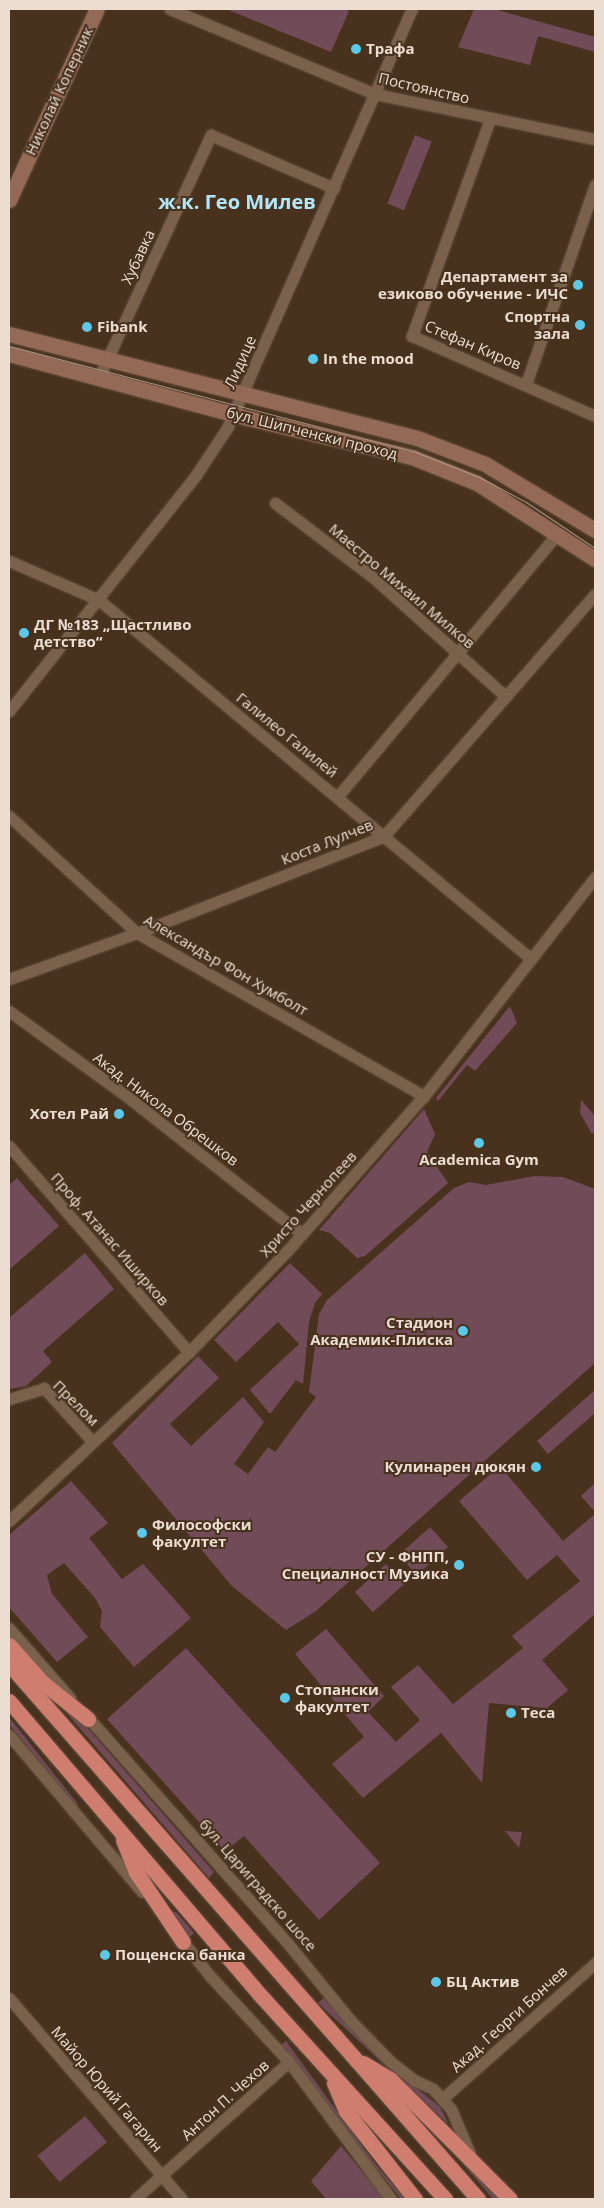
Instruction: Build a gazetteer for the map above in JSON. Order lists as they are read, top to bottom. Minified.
{"streets":{"main road":["Николай Коперник","бул. Шипченски проход"],"street":["Постоянство","Хубавка","Стефан Киров","Лидице","Маестро Михаил Милков","Галилео Галилей","Коста Лулчев","Александър Фон Хумболт","Акад. Никола Обрешков","Христо Чернопеев","Проф. Атанас Иширков","Прелом","бул. Цариградско шосе","Акад. Георги Бончев","Майор Юрий Гагарин","Антон П. Чехов"]},"crossings":[["Постоянство","Стефан Киров"],["Постоянство","Лидице"],["Хубавка","Лидице"],["Хубавка","бул. Шипченски проход"],["Лидице","бул. Шипченски проход"],["Лидице","Галилео Галилей"],["Маестро Михаил Милков","Коста Лулчев"],["Галилео Галилей","Коста Лулчев"],["Галилео Галилей","Христо Чернопеев"],["Коста Лулчев","Александър Фон Хумболт"],["Александър Фон Хумболт","Христо Чернопеев"],["Акад. Никола Обрешков","Христо Чернопеев"],["Христо Чернопеев","Проф. Атанас Иширков"],["Христо Чернопеев","Прелом"],["бул. Цариградско шосе","Акад. Георги Бончев"],["Майор Юрий Гагарин","Антон П. Чехов"]],"districts":["ж.к. Гео Милев"],"places":["Трафа","Департамент за езиково обучение - ИЧС","Спортна зала","Fibank","In the mood","ДГ №183 „Щастливо детство“","Хотел Рай","Academica Gym","Стадион Академик-Плиска","Кулинарен дюкян","Философски факултет","СУ - ФНПП, Специалност Музика","Стопански факултет","Теса","Пощенска банка","БЦ Актив"]}
